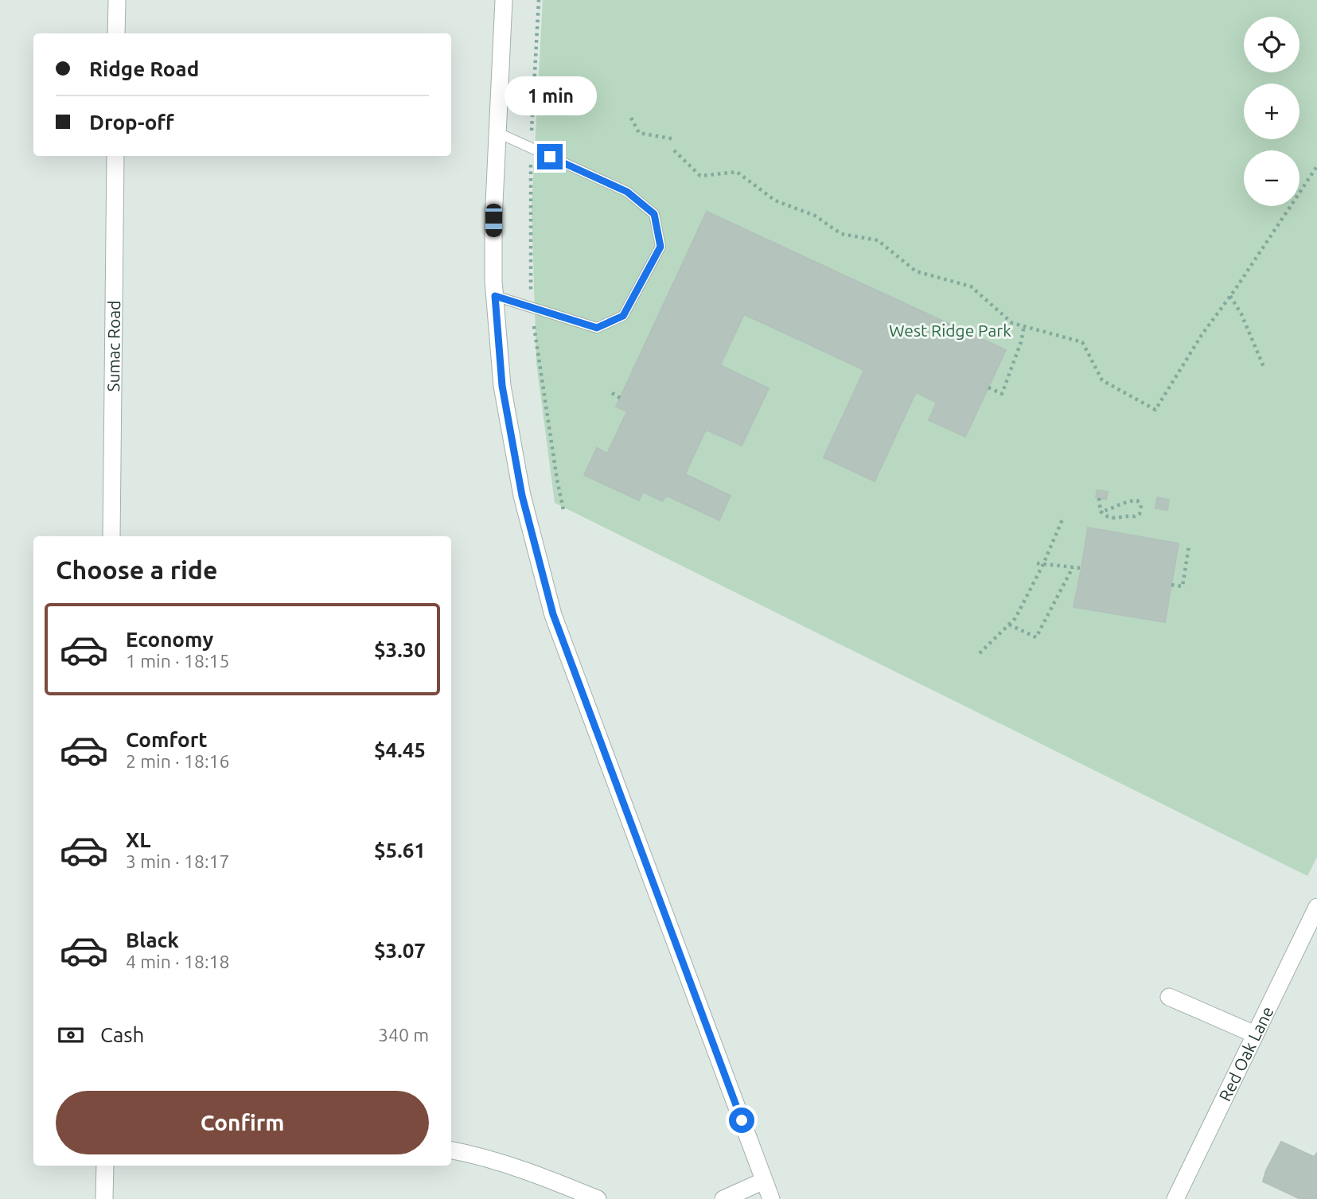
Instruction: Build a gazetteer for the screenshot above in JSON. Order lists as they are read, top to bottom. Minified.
{"streets":{"street":["Sumac Road","Red Oak Lane"]},"parks":["West Ridge Park"],"page":{"map_buttons":["+","−"],"banner":["Ridge Road","Drop-off"],"bubble":"1 min","heading":"Choose a ride","list":[{"name":"Economy","note":"1 min · 18:15","value":"$3.30"},{"name":"Comfort","note":"2 min · 18:16","value":"$4.45"},{"name":"XL","note":"3 min · 18:17","value":"$5.61"},{"name":"Black","note":"4 min · 18:18","value":"$3.07"}],"pay":["Cash","340 m"],"buttons":"Confirm"}}
